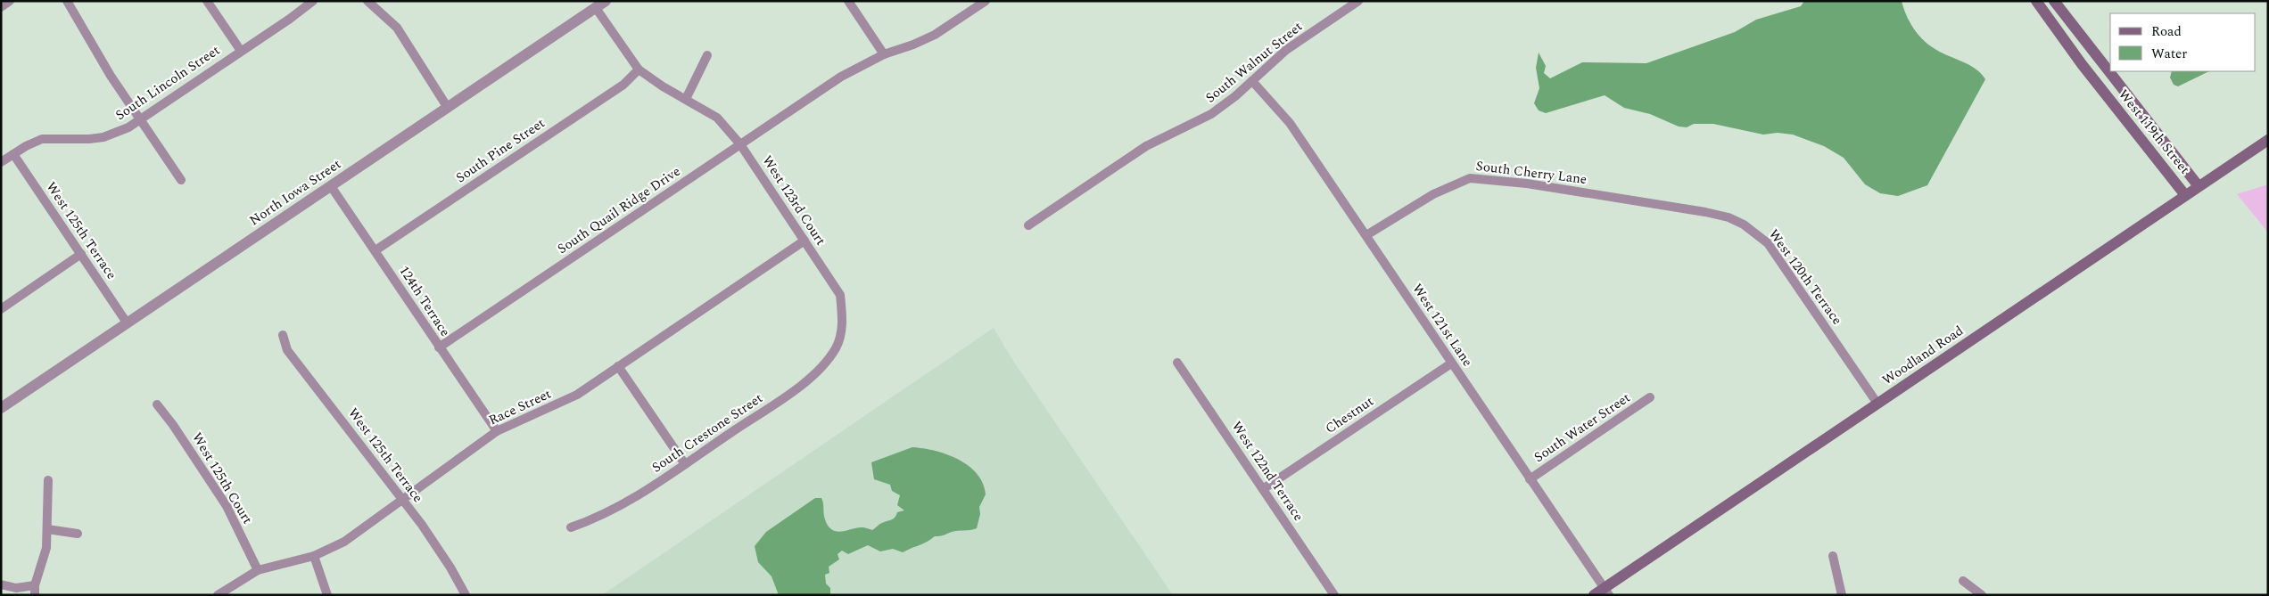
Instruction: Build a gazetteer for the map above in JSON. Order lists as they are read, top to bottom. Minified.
{"streets":{"main road":["West 119th Street","Woodland Road"],"street":["South Walnut Street","South Lincoln Street","South Pine Street","South Cherry Lane","North Iowa Street","West 123rd Court","South Quail Ridge Drive","West 125th Terrace","West 120th Terrace","124th Terrace","West 121st Lane","Race Street","Chestnut","South Water Street","South Crestone Street","West 122nd Terrace","West 125th Court"]},"crossings":[["South Walnut Street","West 121st Lane"],["South Lincoln Street","West 125th Terrace"],["West 119th Street","Woodland Road"],["South Pine Street","West 123rd Court"],["South Pine Street","124th Terrace"],["South Cherry Lane","West 120th Terrace"],["South Cherry Lane","West 121st Lane"],["North Iowa Street","West 123rd Court"],["North Iowa Street","West 125th Terrace"],["North Iowa Street","124th Terrace"],["West 123rd Court","South Quail Ridge Drive"],["West 123rd Court","Race Street"],["West 123rd Court","South Crestone Street"],["South Quail Ridge Drive","124th Terrace"],["West 125th Terrace","Race Street"],["West 120th Terrace","Woodland Road"],["124th Terrace","Race Street"],["West 121st Lane","Woodland Road"],["West 121st Lane","Chestnut"],["West 121st Lane","South Water Street"],["Race Street","West 125th Court"],["Chestnut","West 122nd Terrace"]],"legend":["Road","Water"]}
